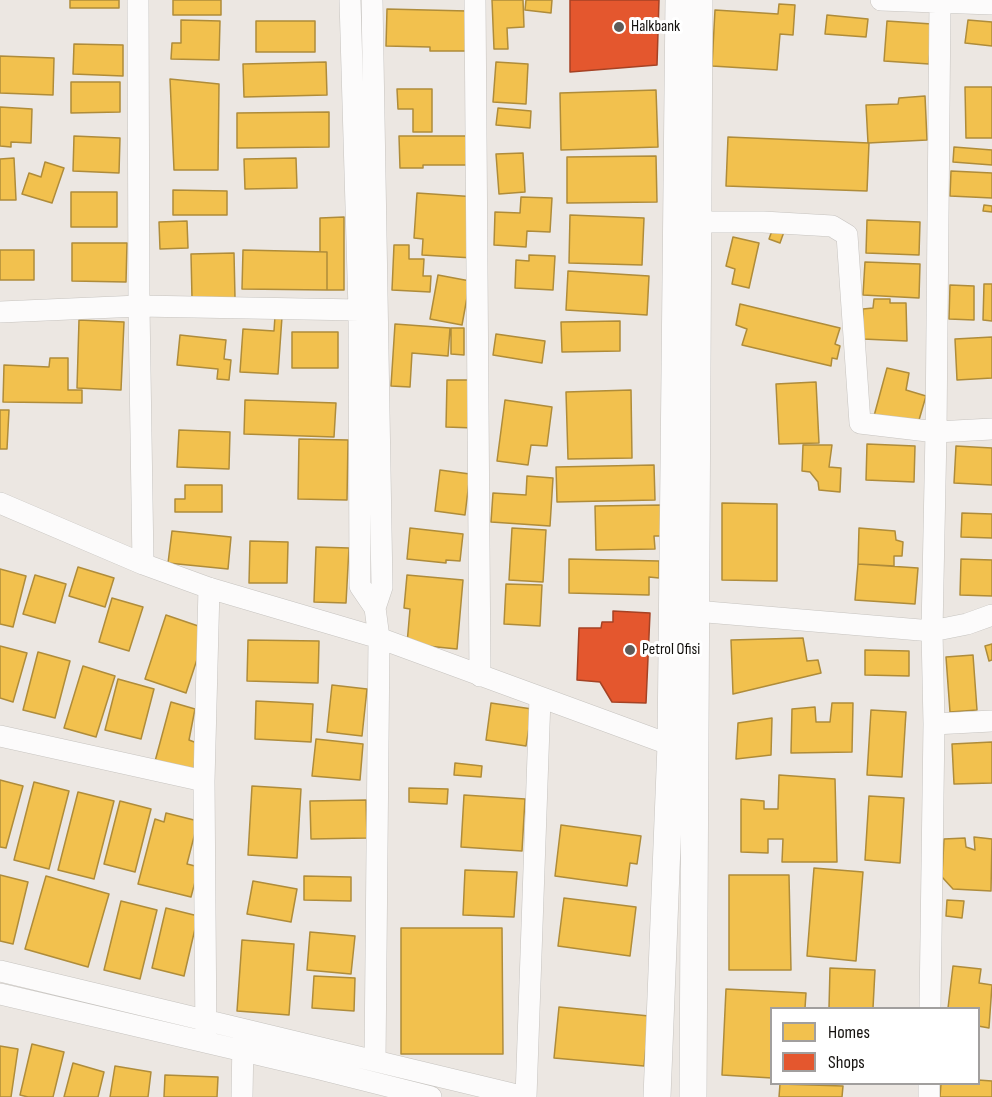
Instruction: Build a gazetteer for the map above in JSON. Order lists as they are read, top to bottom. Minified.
{"places":["Halkbank","Petrol Ofisi"],"legend":["Homes","Shops"]}
